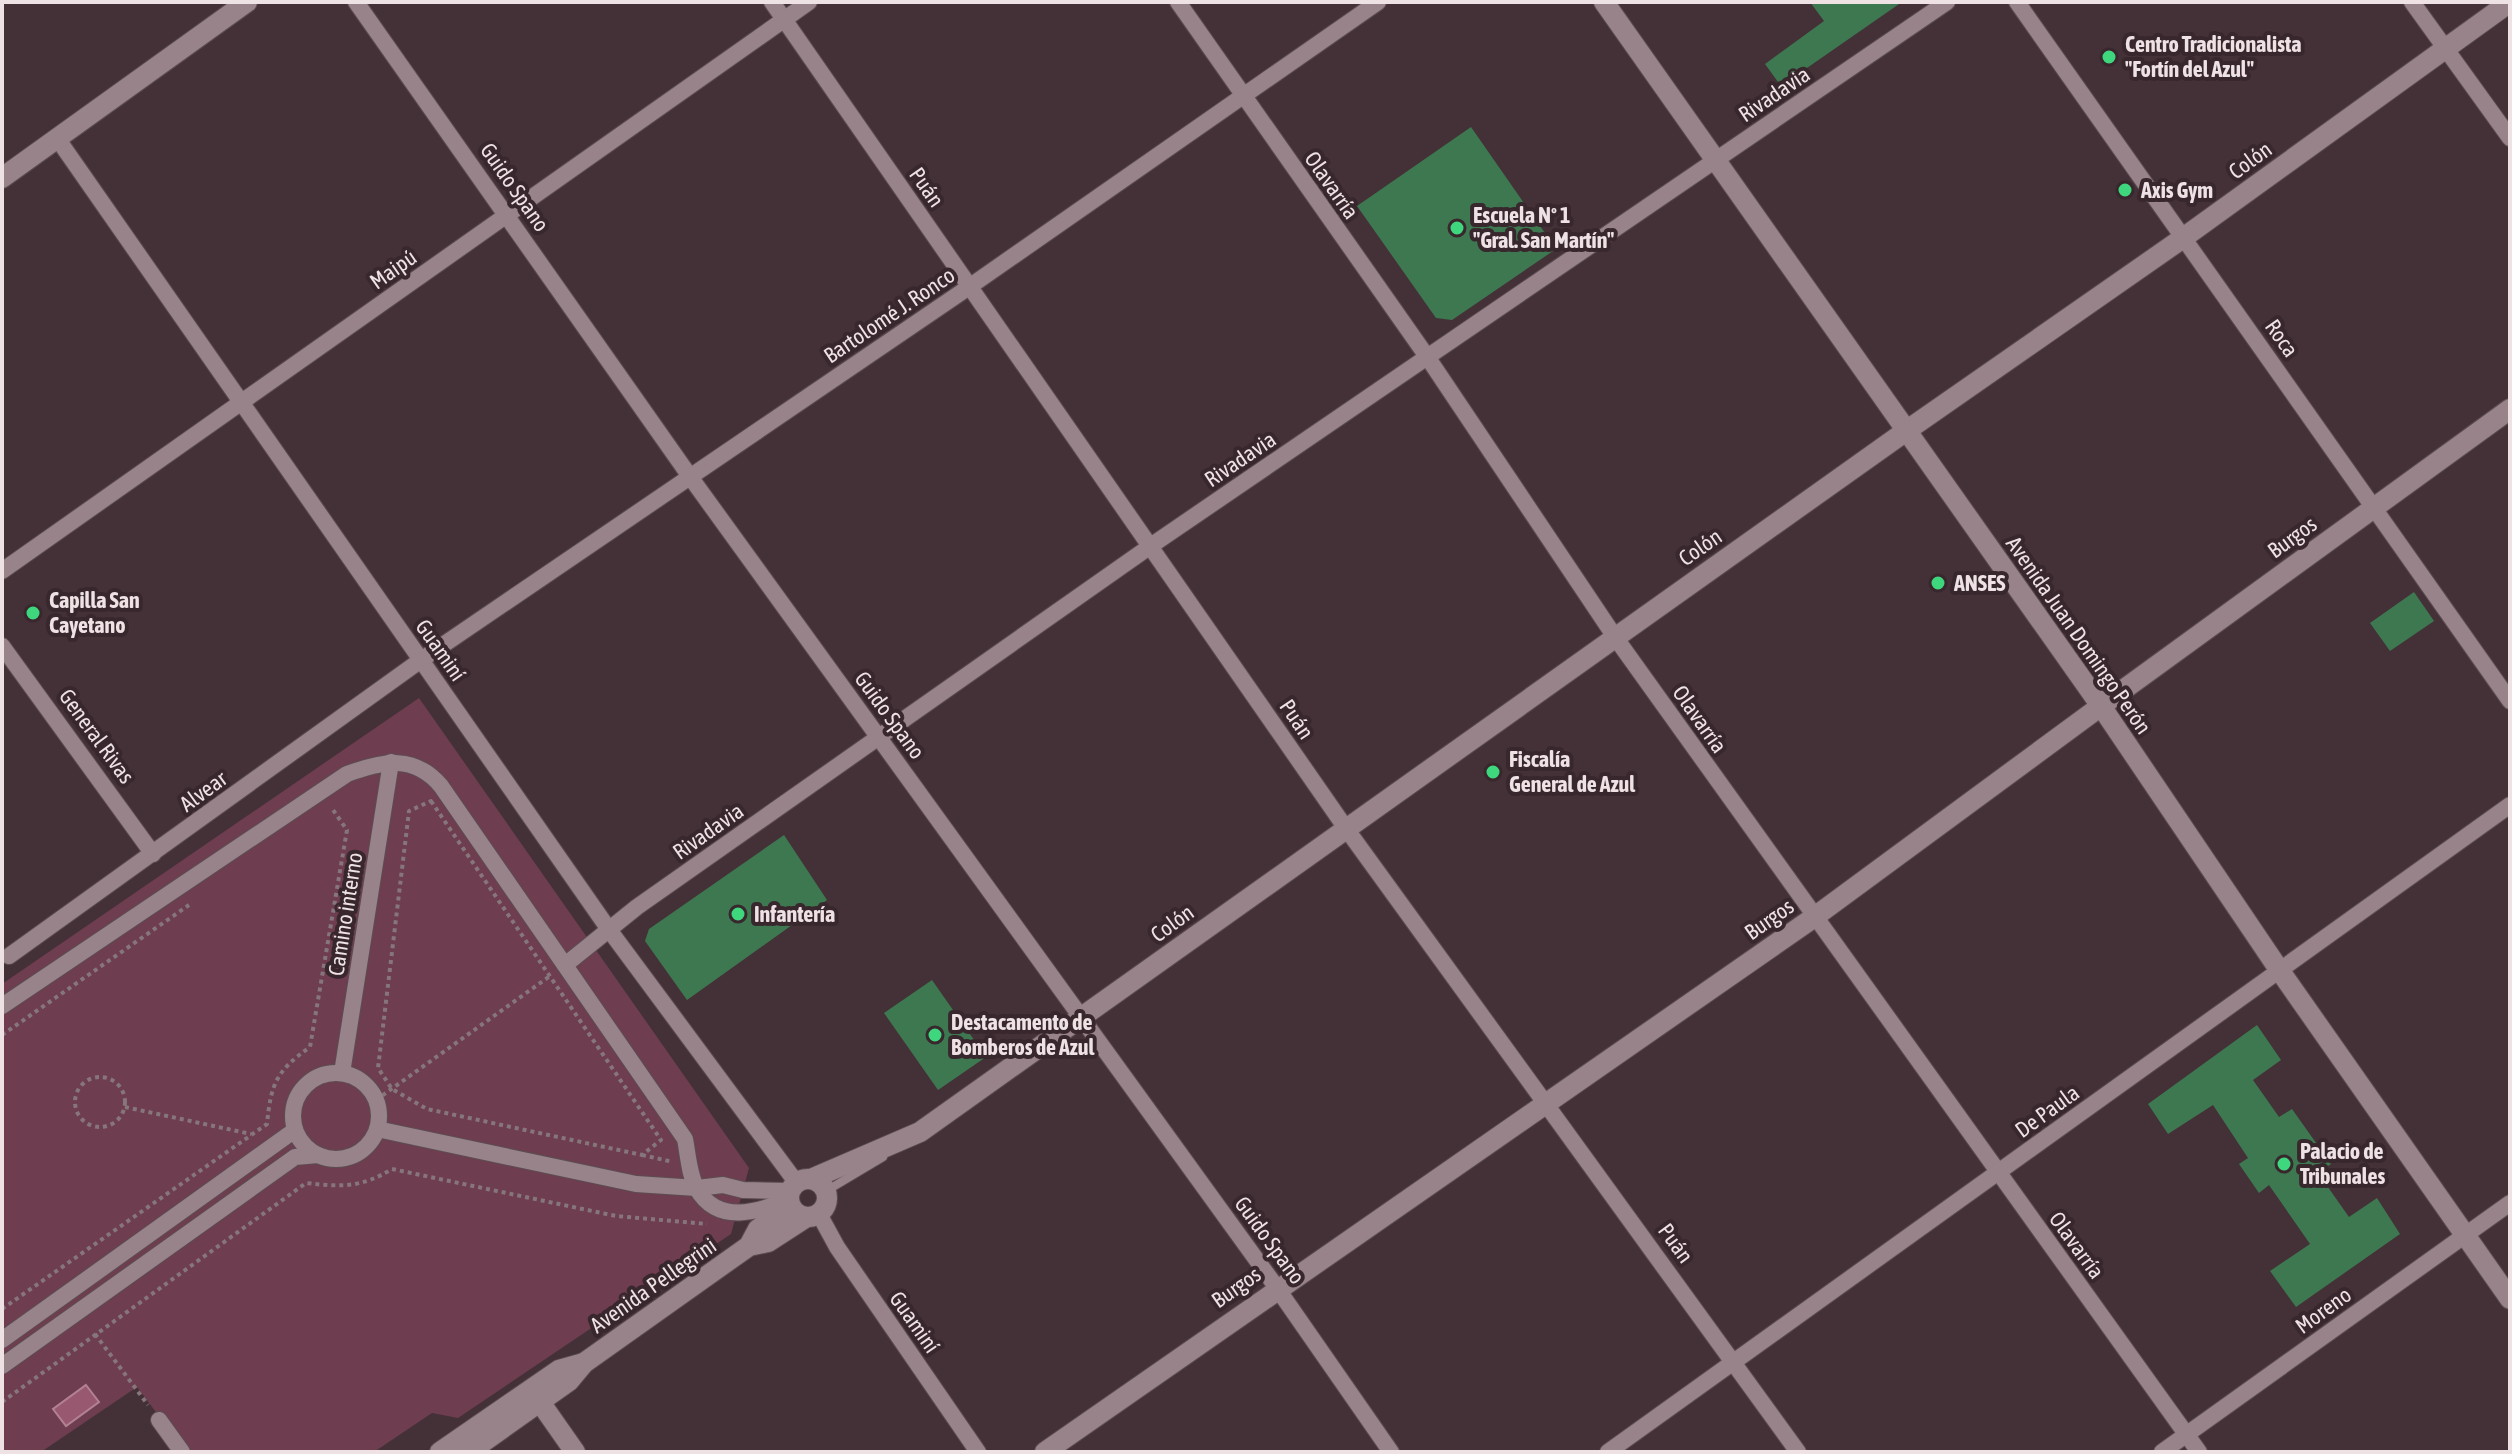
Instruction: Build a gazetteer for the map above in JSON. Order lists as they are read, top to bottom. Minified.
{"streets":{"main road":["Colón","Burgos","Avenida Juan Domingo Perón","Avenida Pellegrini"],"street":["Rivadavia","Olavarría","Guido Spano","Puán","Maipú","Bartolomé J. Ronco","Roca","Guaminí","General Rivas","Alvear","Camino interno","De Paula","Moreno"]},"crossings":[["Rivadavia","Olavarría"],["Rivadavia","Guido Spano"],["Rivadavia","Puán"],["Rivadavia","Avenida Juan Domingo Perón"],["Rivadavia","Guaminí"],["Colón","Olavarría"],["Colón","Guido Spano"],["Colón","Puán"],["Colón","Roca"],["Colón","Avenida Juan Domingo Perón"],["Colón","Guaminí"],["Colón","Avenida Pellegrini"],["Olavarría","Bartolomé J. Ronco"],["Olavarría","Burgos"],["Olavarría","De Paula"],["Olavarría","Moreno"],["Guido Spano","Maipú"],["Guido Spano","Bartolomé J. Ronco"],["Guido Spano","Burgos"],["Puán","Maipú"],["Puán","Bartolomé J. Ronco"],["Puán","Burgos"],["Puán","De Paula"],["Maipú","Guaminí"],["Bartolomé J. Ronco","Guaminí"],["Bartolomé J. Ronco","Alvear"],["Roca","Burgos"],["Burgos","Avenida Juan Domingo Perón"],["Avenida Juan Domingo Perón","De Paula"],["Avenida Juan Domingo Perón","Moreno"],["Guaminí","Alvear"],["Guaminí","Avenida Pellegrini"],["General Rivas","Alvear"]],"places":["Centro Tradicionalista \"Fortín del Azul\"","Axis Gym","Escuela Nº 1 \"Gral. San Martín\"","ANSES","Capilla San Cayetano","Fiscalía General de Azul","Infantería","Destacamento de Bomberos de Azul","Palacio de Tribunales"]}
